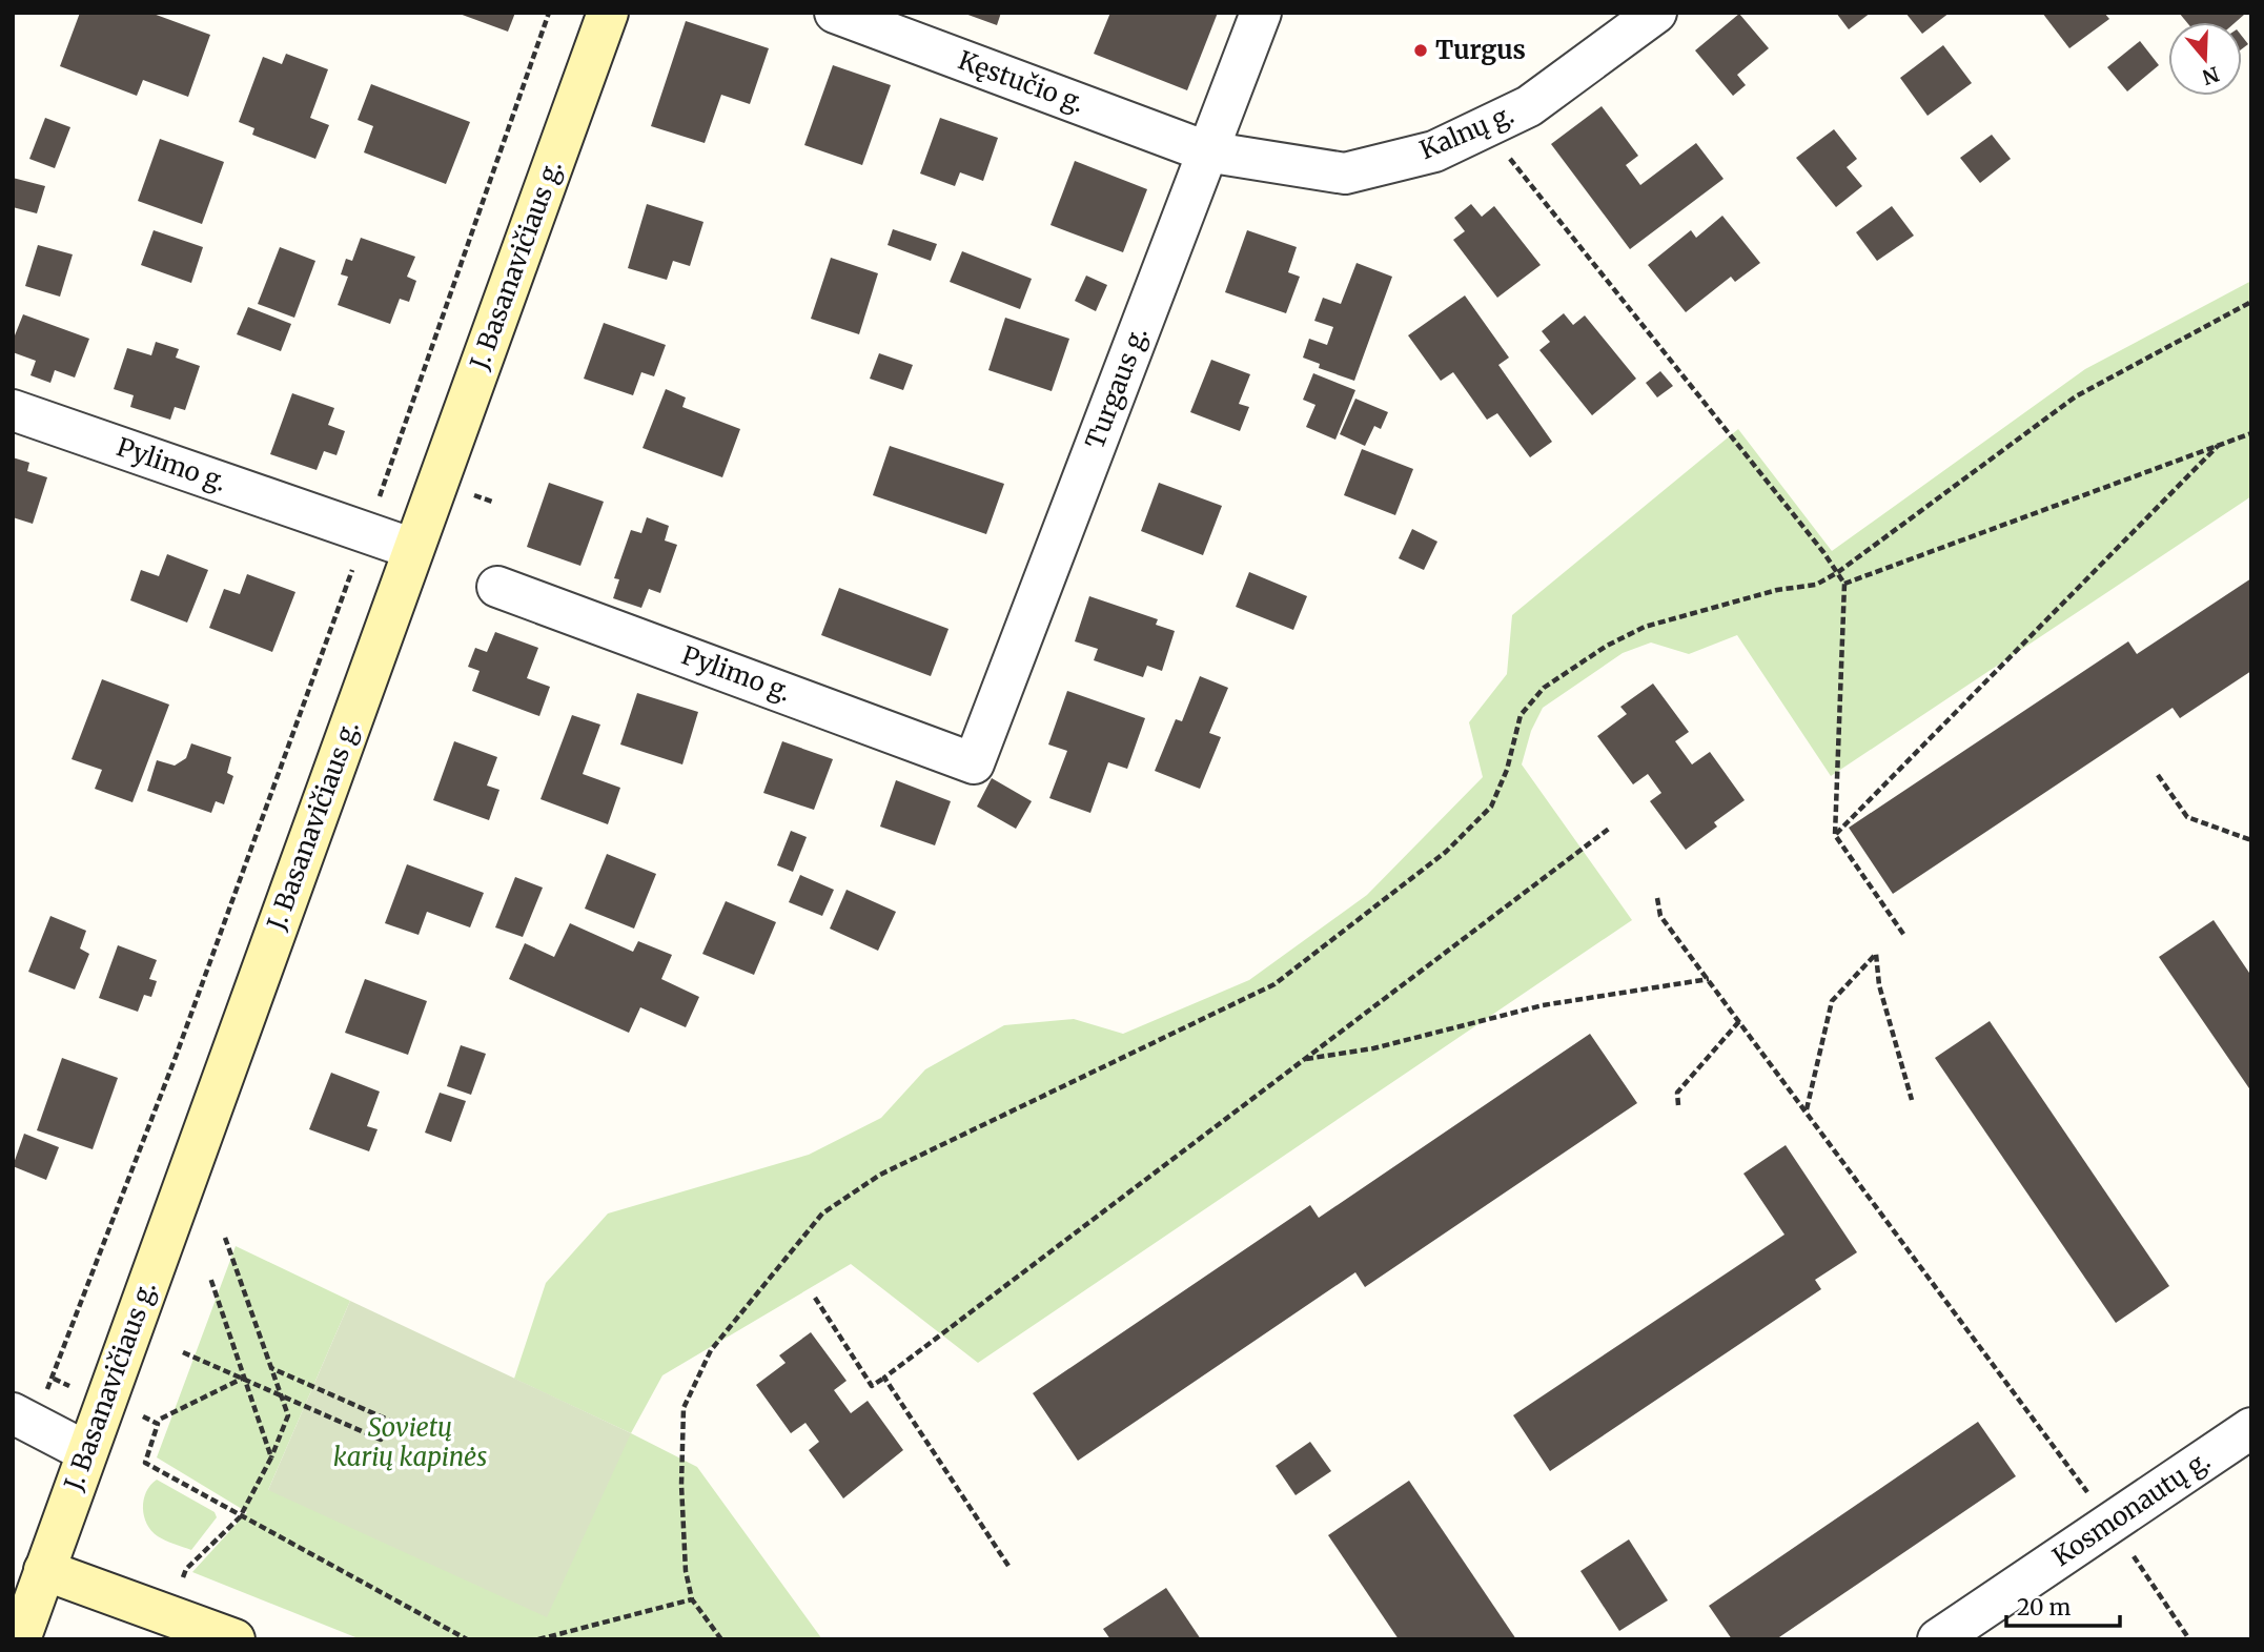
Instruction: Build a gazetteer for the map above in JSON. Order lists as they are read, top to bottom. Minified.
{"streets":{"main road":["J. Basanavičiaus g."],"street":["Kęstučio g.","Kalnų g.","Turgaus g.","Pylimo g.","Kosmonautų g."]},"crossings":[["Kęstučio g.","Kalnų g."],["Kęstučio g.","Turgaus g."],["Kalnų g.","Turgaus g."],["J. Basanavičiaus g.","Pylimo g."],["Turgaus g.","Pylimo g."]],"parks":["Sovietų karių kapinės"],"places":["Turgus"],"scale_bar":"20 m","north":"bottom"}
